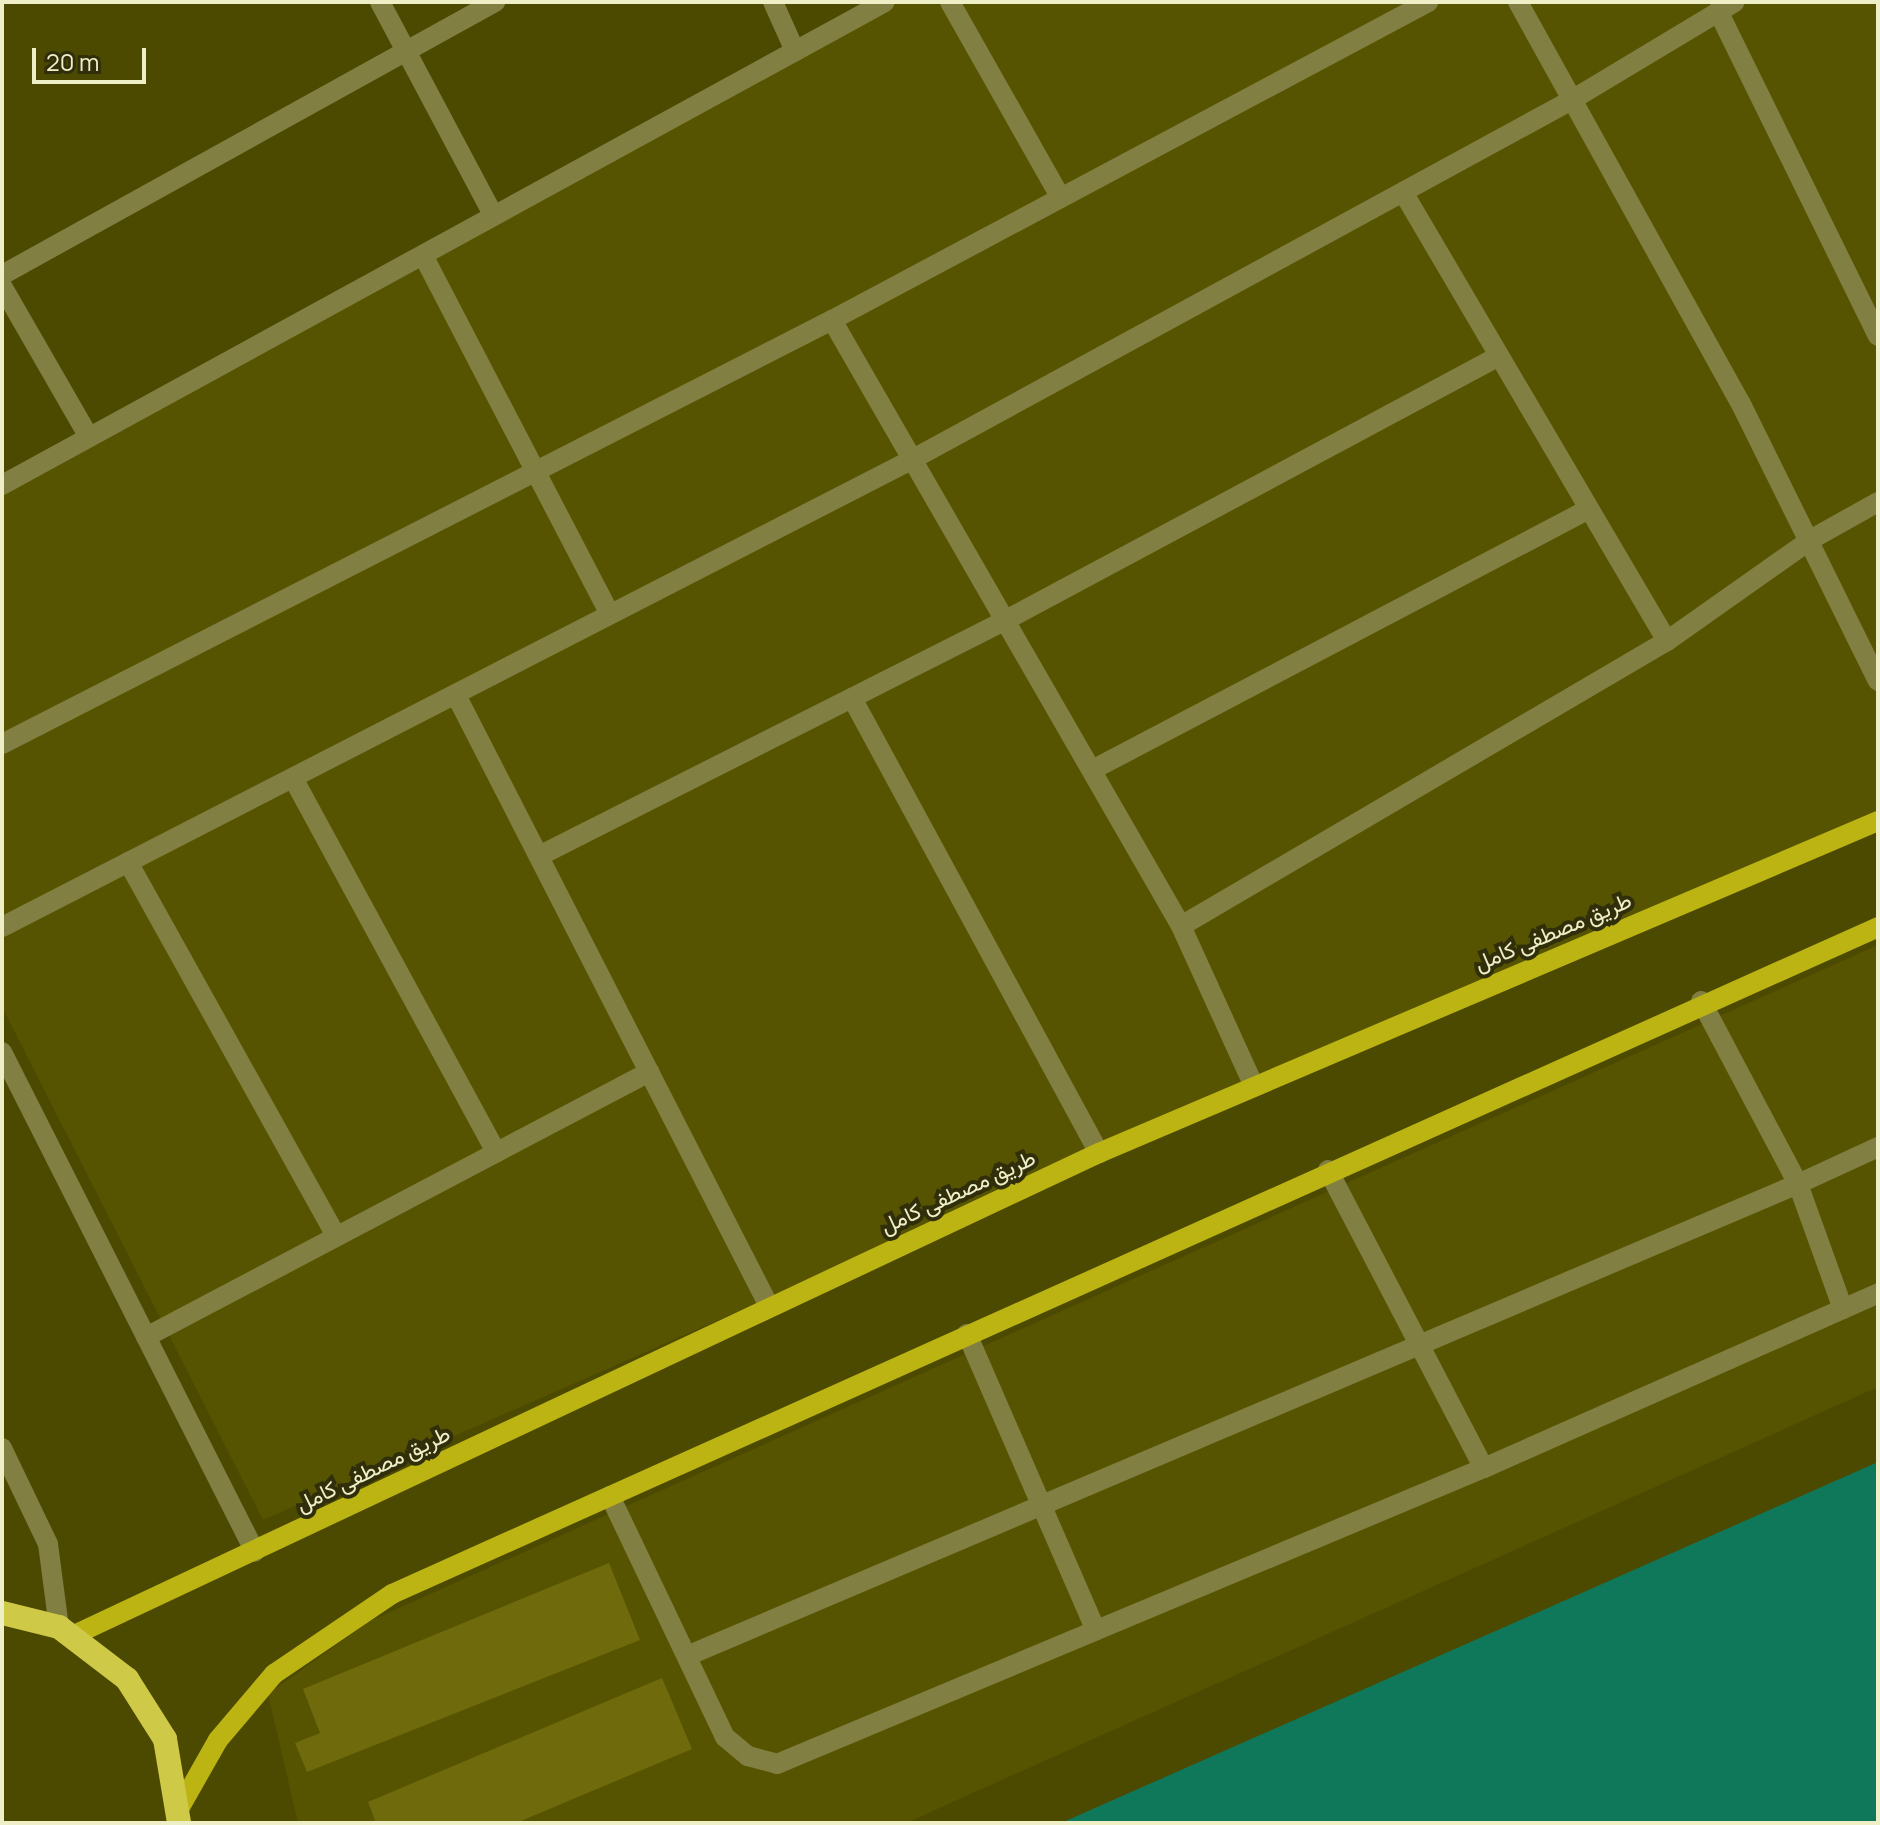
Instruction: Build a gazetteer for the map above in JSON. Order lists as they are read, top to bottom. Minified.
{"streets":{"main road":["طريق مصطفى كامل"]},"scale_bar":"20 m"}
